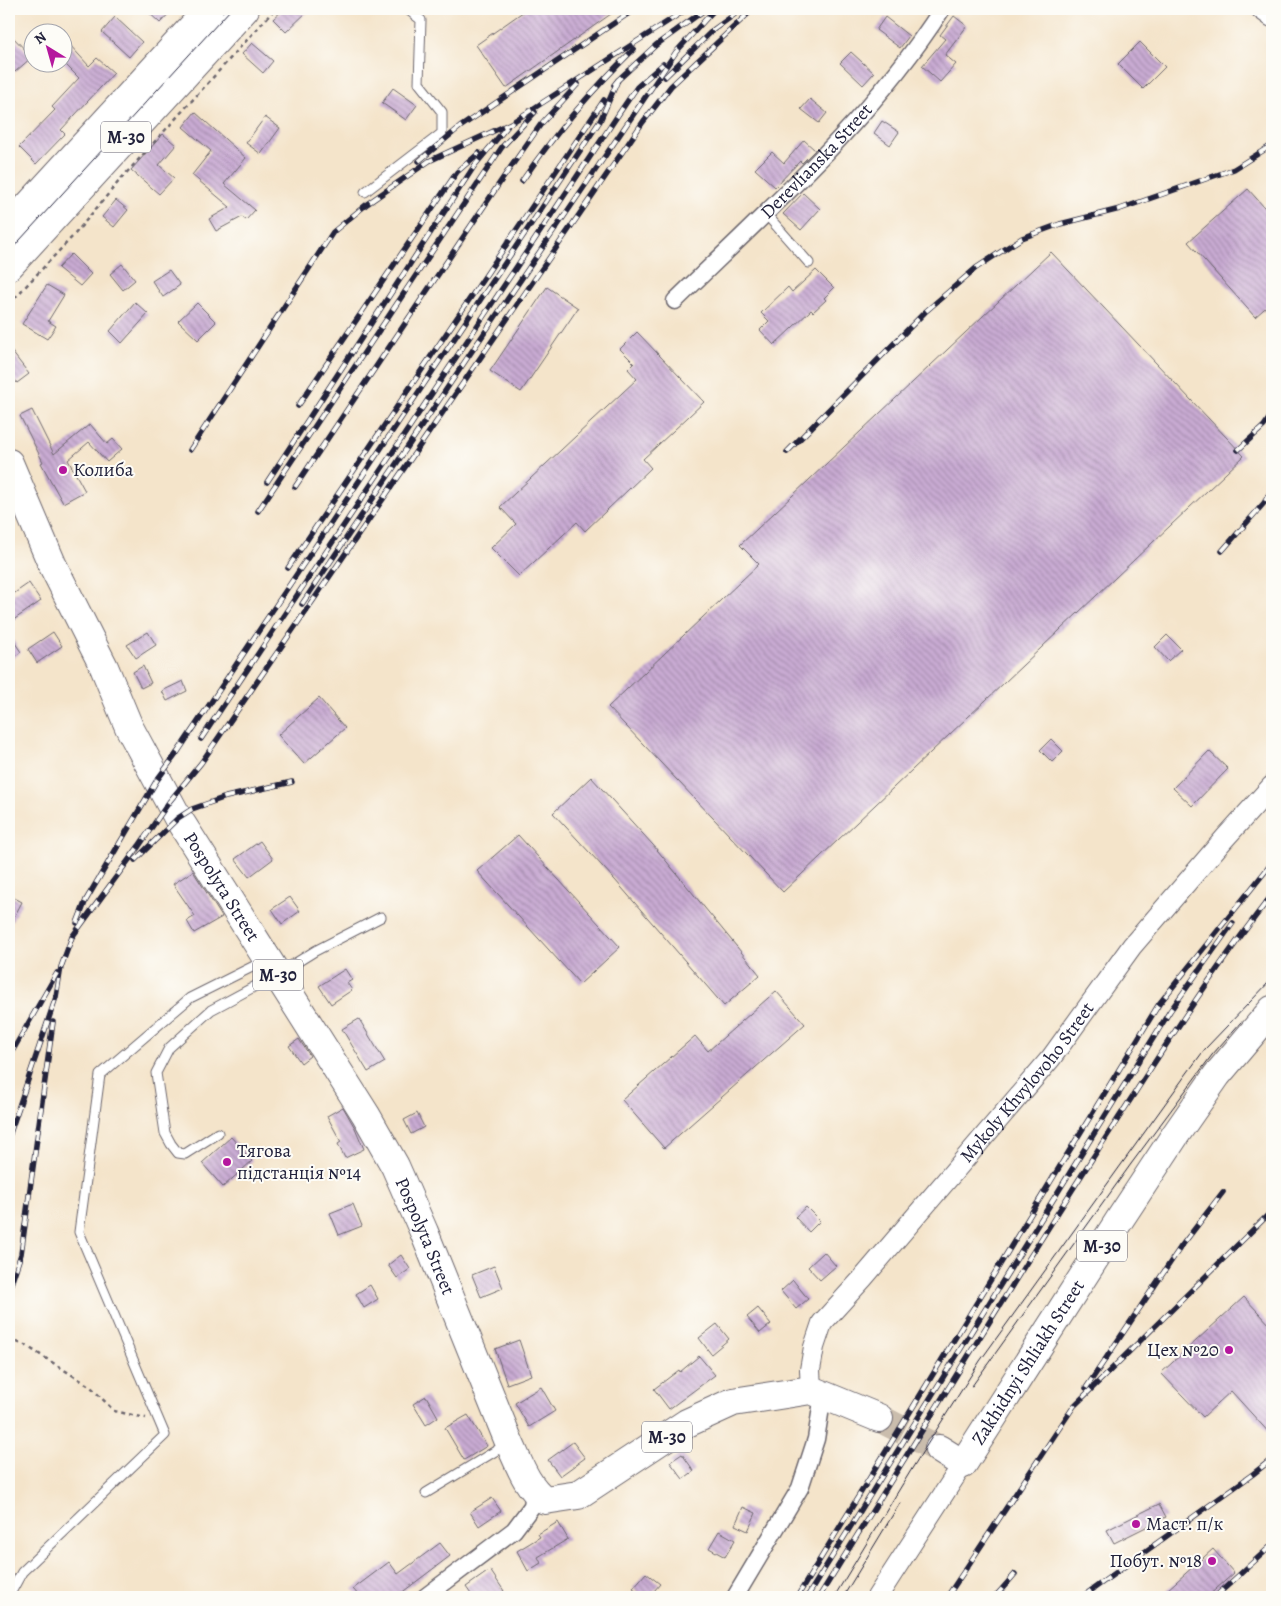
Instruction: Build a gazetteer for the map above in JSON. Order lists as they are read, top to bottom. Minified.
{"streets":{"highway":["М-30","Pospolyta Street","Zakhidnyi Shliakh Street"],"street":["Derevlianska Street","Mykoly Khvylovoho Street"]},"crossings":[["М-30","Pospolyta Street"],["М-30","Mykoly Khvylovoho Street"]],"places":["Колиба","Тягова пiдстанцiя №14","Цех №20","Маст. п/к","Побут. №18"],"north":"top left"}
